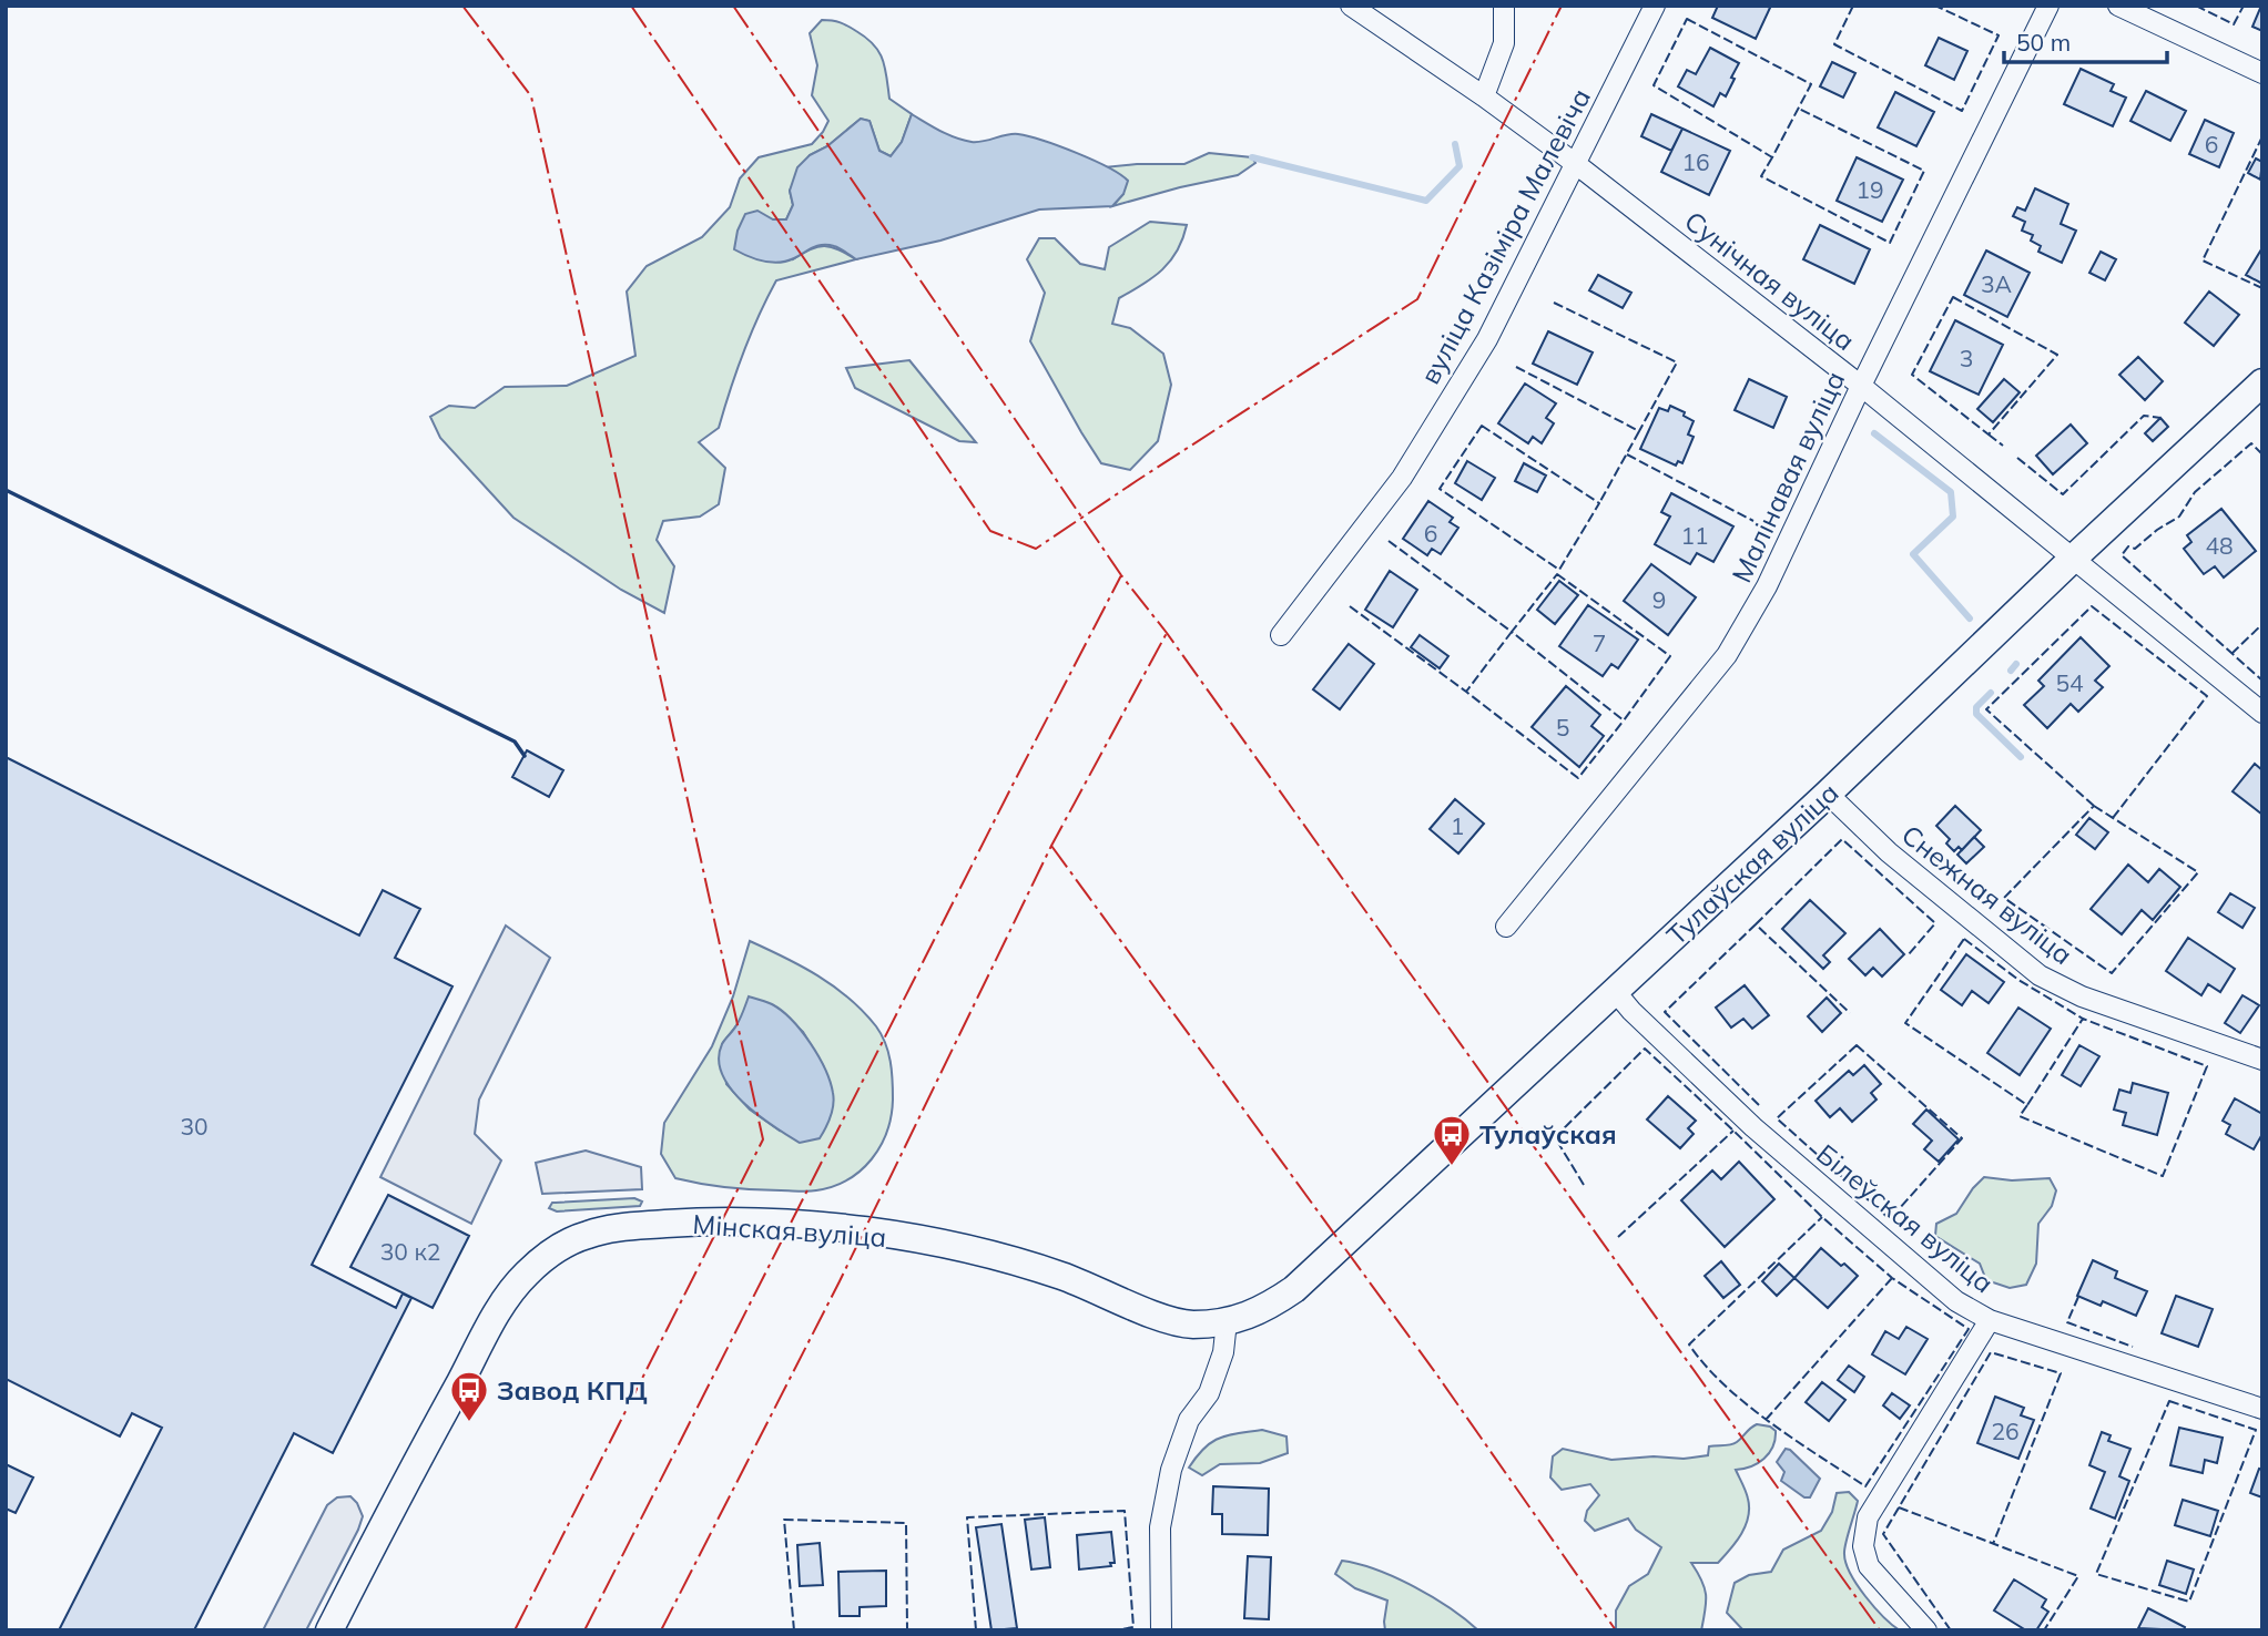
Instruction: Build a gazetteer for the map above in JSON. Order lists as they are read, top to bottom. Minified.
{"streets":{"main road":["Тулаўская вуліца","Мінская вуліца"],"street":["вуліца Казіміра Малевіча","Сунічная вуліца","Малінавая вуліца","Снежная вуліца","Білеўская вуліца"]},"crossings":[["вуліца Казіміра Малевіча","Сунічная вуліца"],["Сунічная вуліца","Малінавая вуліца"],["Сунічная вуліца","Тулаўская вуліца"],["Тулаўская вуліца","Снежная вуліца"],["Тулаўская вуліца","Білеўская вуліца"],["Тулаўская вуліца","Мінская вуліца"]],"places":{"bus stop":["Тулаўская","Завод КПД"]},"house_numbers":["6","16","19","3А","3","6","11","48","9","7","54","5","1","30","30 к2","26"],"scale_bar":"50 m"}
